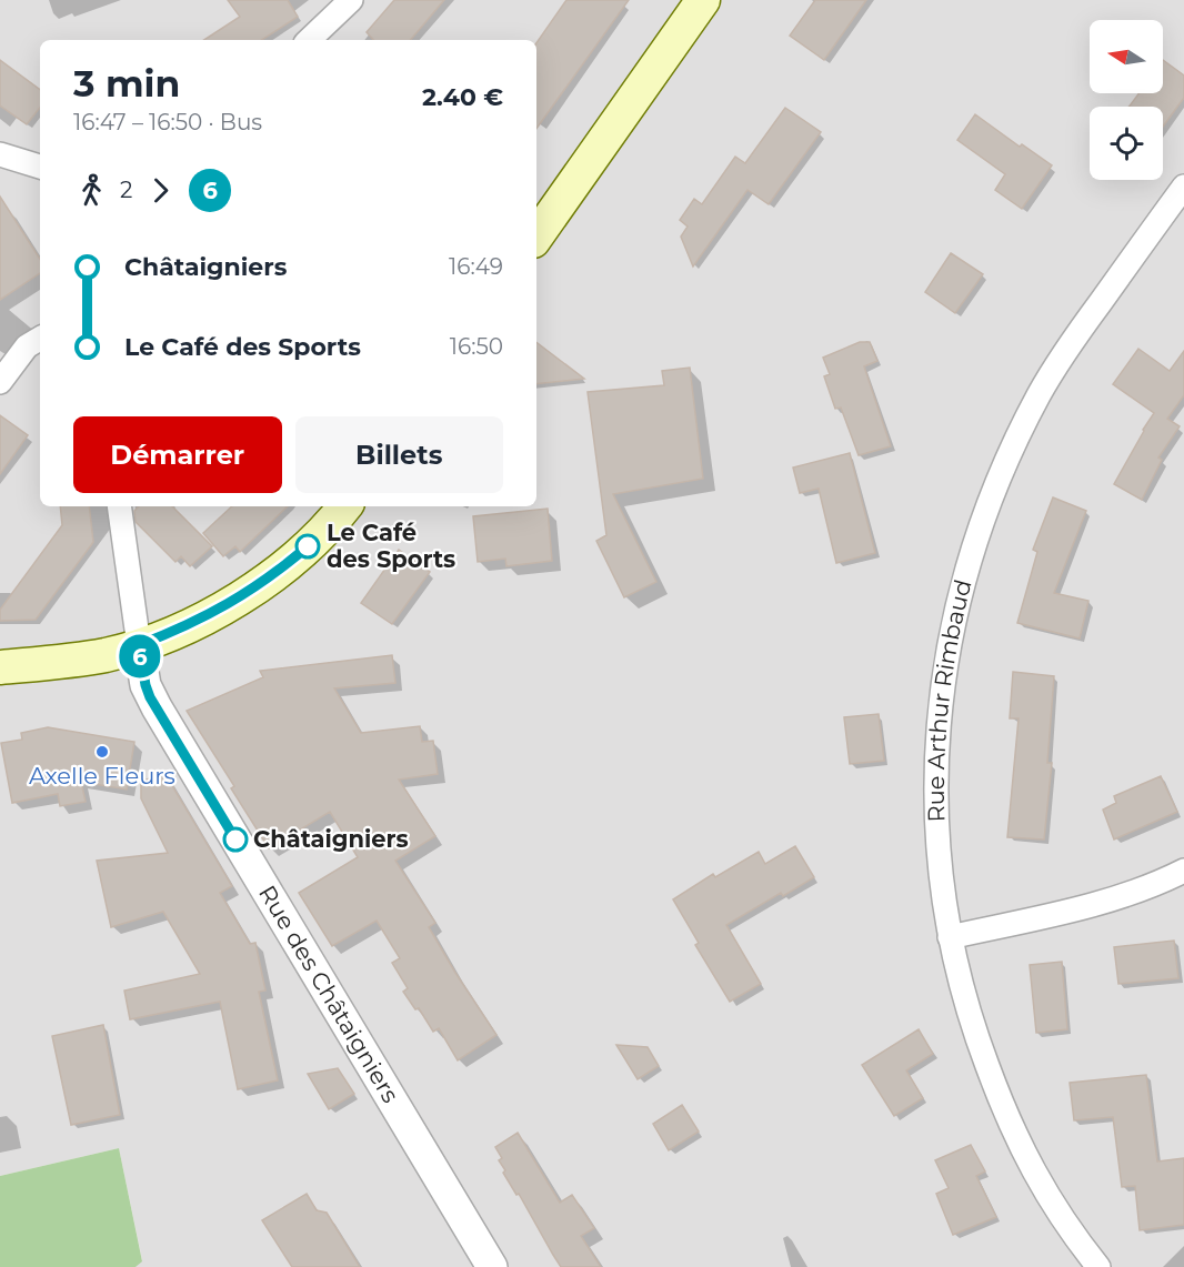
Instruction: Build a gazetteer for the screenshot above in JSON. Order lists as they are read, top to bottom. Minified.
{"streets":{"street":["Rue Arthur Rimbaud","Rue des Châtaigniers"]},"places":["Le Café des Sports","Axelle Fleurs","Châtaigniers"],"lines":["bus line 6"],"north":"left","page":{"on_map":"6","heading":["3 min","16:47 – 16:50 · Bus","2.40 €"],"legs":["2","6"],"list":[{"name":"Châtaigniers","value":"16:49"},{"name":"Le Café des Sports","value":"16:50"}],"buttons":["Démarrer","Billets"]}}
